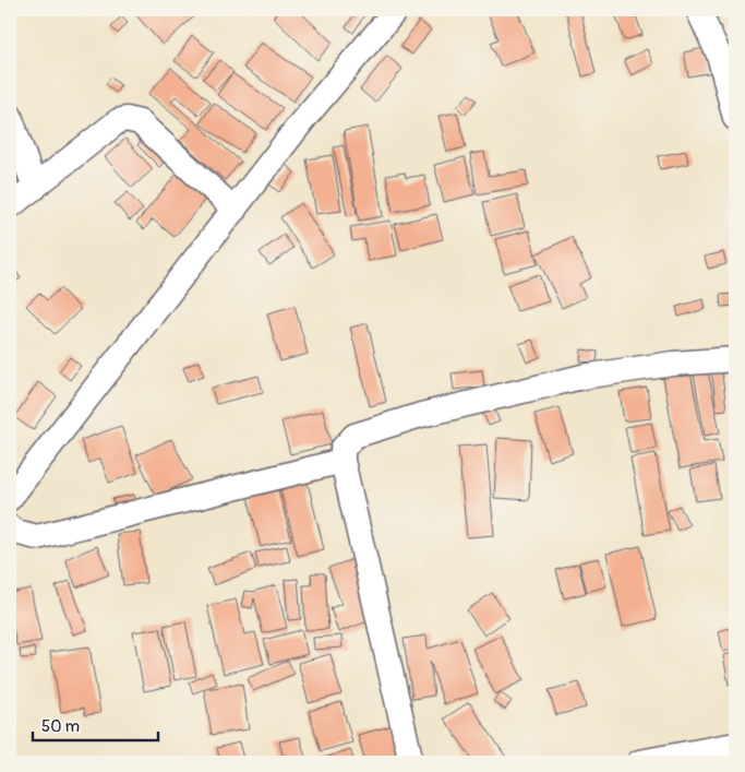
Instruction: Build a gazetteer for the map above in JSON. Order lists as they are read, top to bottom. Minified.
{"scale_bar":"50 m"}
